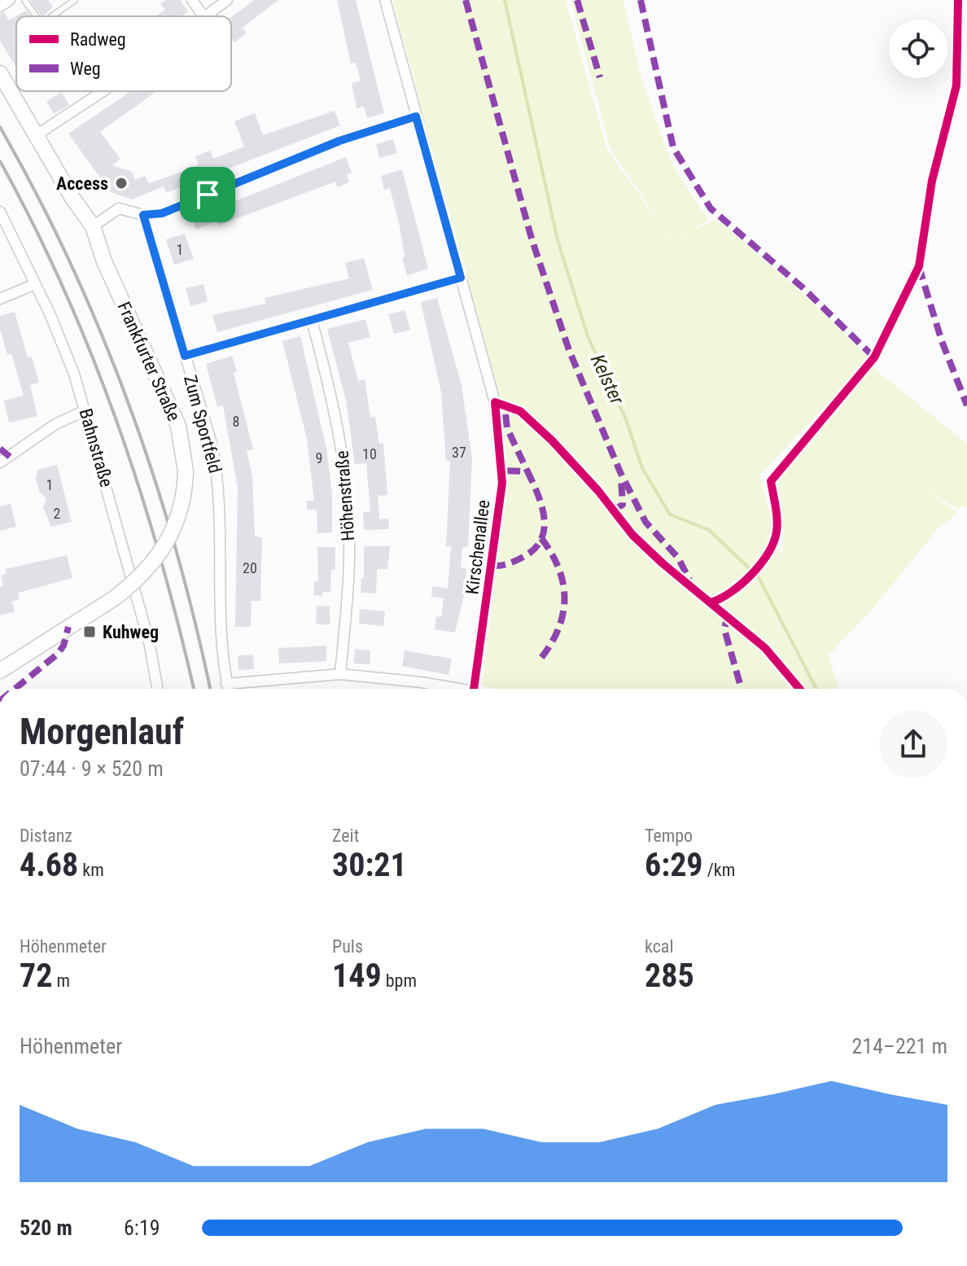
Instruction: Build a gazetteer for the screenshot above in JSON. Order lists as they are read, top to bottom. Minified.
{"streets":{"street":["Frankfurter Straße","Zum Sportfeld","Bahnstraße","Höhenstraße","Kirschenallee"]},"water":["Kelster"],"places":{"other":["Access"],"transit":["Kuhweg"]},"house_numbers":["1","8","37","10","9","1","2","20"],"legend":["Radweg","Weg"],"page":{"heading":["Morgenlauf","07:44 · 9 × 520 m"],"stats":[["Distanz","4.68 km"],["Zeit","30:21"],["Tempo","6:29 /km"],["Höhenmeter","72 m"],["Puls","149 bpm"],["kcal","285"]],"chart":["Höhenmeter","214–221 m"],"list":[{"name":"520 m","note":"6:19"}]}}
